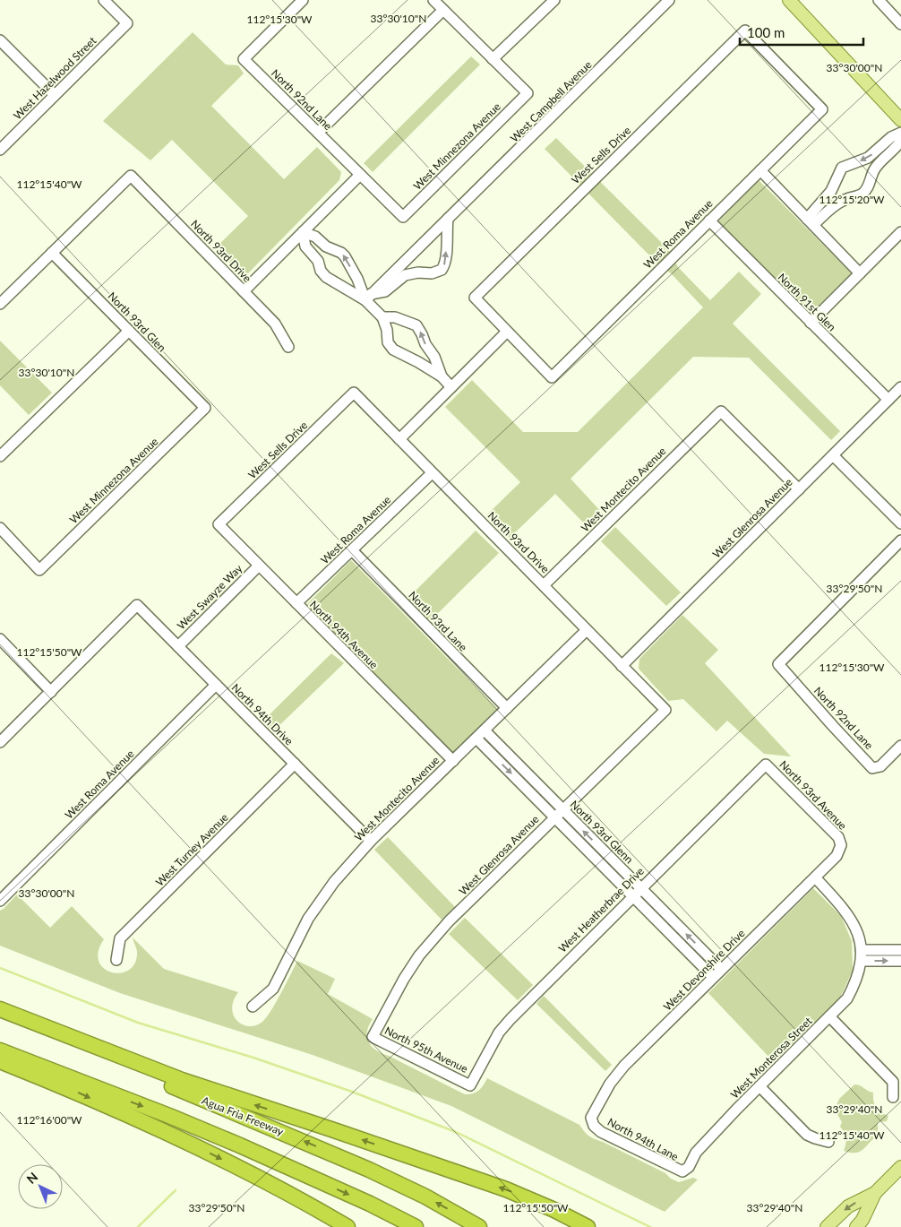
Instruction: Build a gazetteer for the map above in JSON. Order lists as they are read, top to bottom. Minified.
{"streets":{"highway":["Agua Fria Freeway"],"street":["West Hazelwood Street","North 92nd Lane","West Campbell Avenue","West Minnezona Avenue","West Sells Drive","West Roma Avenue","North 93rd Drive","North 91st Glen","North 93rd Glen","West Montecito Avenue","West Glenrosa Avenue","West Swayze Way","North 93rd Lane","North 94th Avenue","North 94th Drive","North 93rd Avenue","North 93rd Glenn","West Turney Avenue","West Heatherbrae Drive","West Devonshire Drive","North 95th Avenue","West Monterosa Street","North 94th Lane"]},"crossings":[["North 92nd Lane","West Minnezona Avenue"],["West Minnezona Avenue","North 93rd Glen"],["West Sells Drive","West Roma Avenue"],["West Sells Drive","North 93rd Drive"],["West Sells Drive","North 94th Avenue"],["West Roma Avenue","North 93rd Drive"],["West Roma Avenue","North 91st Glen"],["West Roma Avenue","North 93rd Lane"],["West Roma Avenue","North 94th Avenue"],["West Roma Avenue","North 94th Drive"],["North 93rd Drive","North 93rd Glen"],["North 93rd Drive","West Montecito Avenue"],["North 93rd Drive","West Glenrosa Avenue"],["North 91st Glen","West Glenrosa Avenue"],["West Montecito Avenue","West Glenrosa Avenue"],["West Montecito Avenue","North 93rd Lane"],["West Montecito Avenue","North 94th Avenue"],["West Montecito Avenue","North 94th Drive"],["West Montecito Avenue","North 93rd Glenn"],["West Glenrosa Avenue","North 93rd Glenn"],["West Glenrosa Avenue","North 95th Avenue"],["West Swayze Way","North 94th Avenue"],["West Swayze Way","North 94th Drive"],["North 94th Drive","West Turney Avenue"],["North 93rd Avenue","West Heatherbrae Drive"],["North 93rd Avenue","West Devonshire Drive"],["North 93rd Glenn","West Heatherbrae Drive"],["North 93rd Glenn","West Devonshire Drive"],["West Heatherbrae Drive","North 95th Avenue"],["West Devonshire Drive","North 94th Lane"],["West Monterosa Street","North 94th Lane"]],"scale_bar":"100 m","north":"top left","coordinates":["33°30'10\"N","112°15'30\"W","33°30'00\"N","112°15'40\"W","112°15'20\"W","33°29'50\"N","112°15'50\"W","33°29'40\"N","112°16'00\"W"]}
